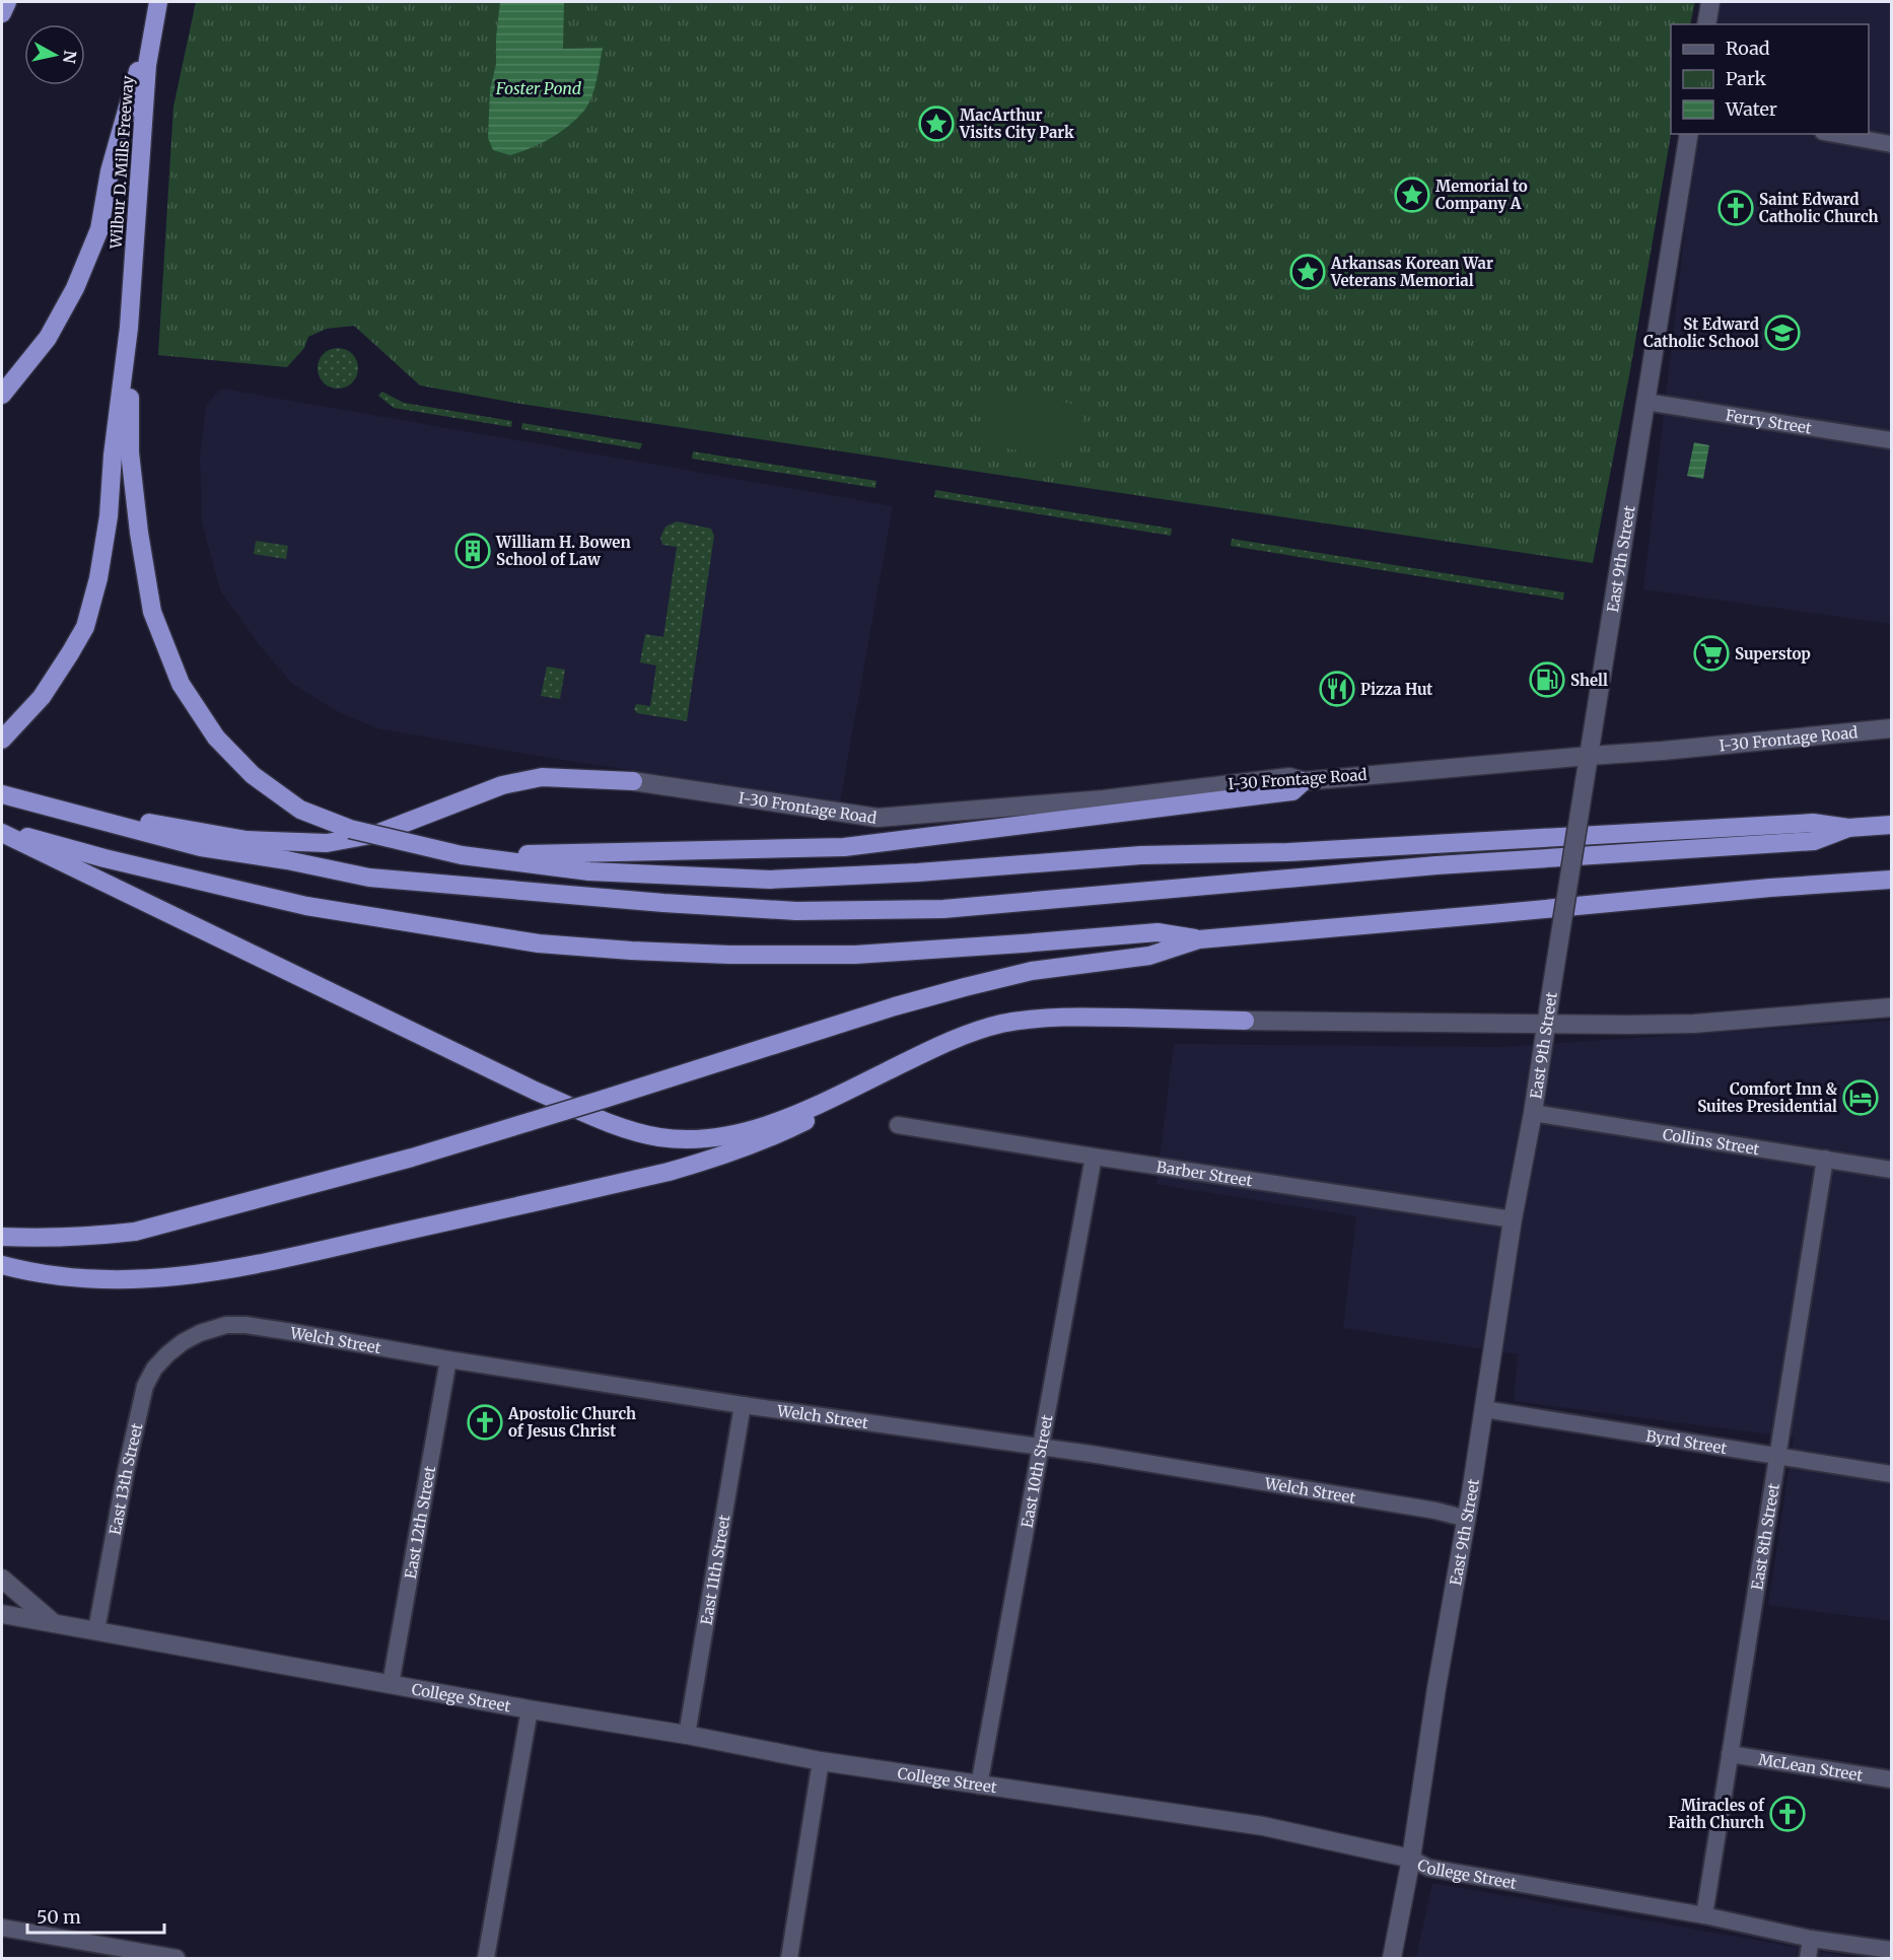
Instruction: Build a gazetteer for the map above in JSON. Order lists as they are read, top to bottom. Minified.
{"streets":{"highway":["Wilbur D. Mills Freeway"],"main road":["East 9th Street","I-30 Frontage Road","College Street"],"street":["Ferry Street","Collins Street","Barber Street","Welch Street","Byrd Street","East 10th Street","East 13th Street","East 12th Street","East 8th Street","East 11th Street","McLean Street"]},"crossings":[["Ferry Street","East 9th Street"],["East 9th Street","I-30 Frontage Road"],["East 9th Street","Collins Street"],["East 9th Street","Barber Street"],["East 9th Street","Welch Street"],["East 9th Street","Byrd Street"],["East 9th Street","College Street"],["Collins Street","East 8th Street"],["Barber Street","East 10th Street"],["Welch Street","East 10th Street"],["Welch Street","East 13th Street"],["Welch Street","East 12th Street"],["Welch Street","East 11th Street"],["Byrd Street","East 8th Street"],["East 10th Street","College Street"],["East 13th Street","College Street"],["East 12th Street","College Street"],["East 8th Street","College Street"],["East 8th Street","McLean Street"],["East 11th Street","College Street"]],"water":["Foster Pond"],"places":{"place":["MacArthur Visits City Park","Memorial to Company A","Arkansas Korean War Veterans Memorial"],"church":["Saint Edward Catholic Church","Apostolic Church of Jesus Christ","Miracles of Faith Church"],"school or university":["St Edward Catholic School"],"building":["William H. Bowen School of Law"],"supermarket":["Superstop"],"fuel station":["Shell"],"restaurant":["Pizza Hut"],"hotel":["Comfort Inn & Suites Presidential"]},"legend":["Road","Park","Water"],"scale_bar":"50 m","north":"right"}
